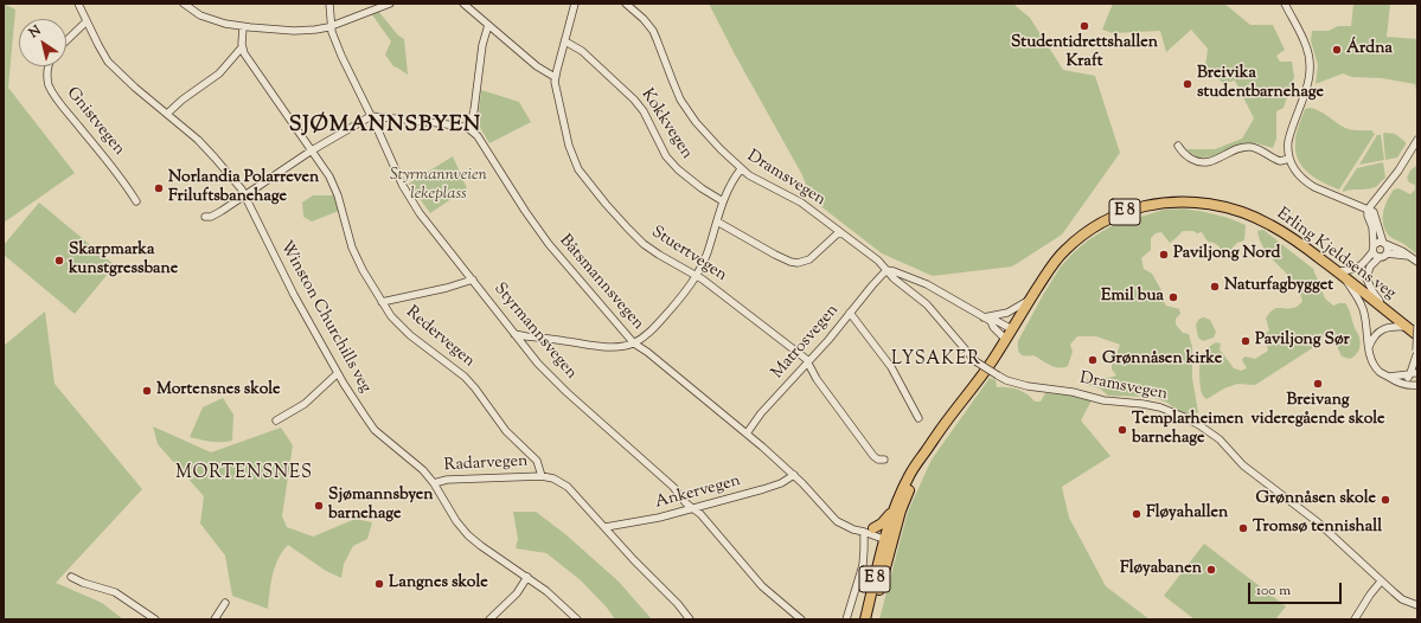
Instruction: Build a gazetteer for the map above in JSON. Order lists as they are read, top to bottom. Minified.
{"streets":{"highway":["E 8","Erling Kjeldsens veg"],"street":["Gnistvegen","Kokkvegen","Dramsvegen","Stuertvegen","Båtsmannsvegen","Winston Churchills veg","Styrmannsvegen","Redervegen","Matrosvegen","Radarvegen","Ankervegen"]},"crossings":[["Kokkvegen","Stuertvegen"],["Dramsvegen","Erling Kjeldsens veg"],["Dramsvegen","Matrosvegen"],["E 8","Erling Kjeldsens veg"],["E 8","Båtsmannsvegen"],["Stuertvegen","Matrosvegen"],["Erling Kjeldsens veg","Båtsmannsvegen"],["Båtsmannsvegen","Matrosvegen"],["Båtsmannsvegen","Ankervegen"],["Winston Churchills veg","Radarvegen"],["Styrmannsvegen","Ankervegen"],["Redervegen","Radarvegen"]],"districts":["SJØMANNSBYEN","LYSAKER","MORTENSNES"],"parks":["Styrmannveien lekeplass"],"places":["Studentidrettshallen Kraft","Árdna","Breivika studentbarnehage","Norlandia Polarreven Friluftsbanehage","Paviljong Nord","Skarpmarka kunstgressbane","Naturfagbygget","Emil bua","Paviljong Sør","Grønnåsen kirke","Breivang videregående skole","Mortensnes skole","Templarheimen barnehage","Grønnåsen skole","Sjømannsbyen barnehage","Fløyahallen","Tromsø tennishall","Fløyabanen","Langnes skole"],"scale_bar":"100 m","north":"top left"}
